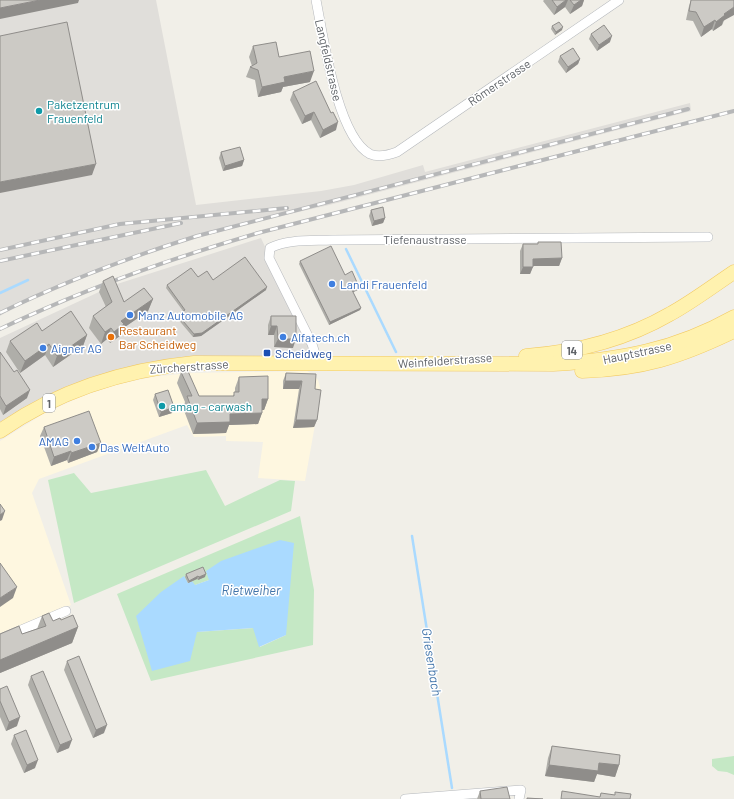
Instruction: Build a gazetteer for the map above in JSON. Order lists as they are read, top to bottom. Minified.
{"streets":{"main road":["14","Hauptstrasse","Weinfelderstrasse","Zürcherstrasse","1"],"street":["Langfeldstrasse","Römerstrasse","Tiefenaustrasse"]},"crossings":[["Langfeldstrasse","Römerstrasse"],["Tiefenaustrasse","Zürcherstrasse"],["Hauptstrasse","Weinfelderstrasse"],["Hauptstrasse","Zürcherstrasse"],["Weinfelderstrasse","Zürcherstrasse"]],"water":["Rietweiher","Griesenbach"],"places":{"other":["Paketzentrum Frauenfeld","Landi Frauenfeld","Manz Automobile AG","Restaurant Bar Scheidweg","Alfatech.ch","Aigner AG","amag - carwash","AMAG","Das WeltAuto"],"transit":["Scheidweg"]}}
